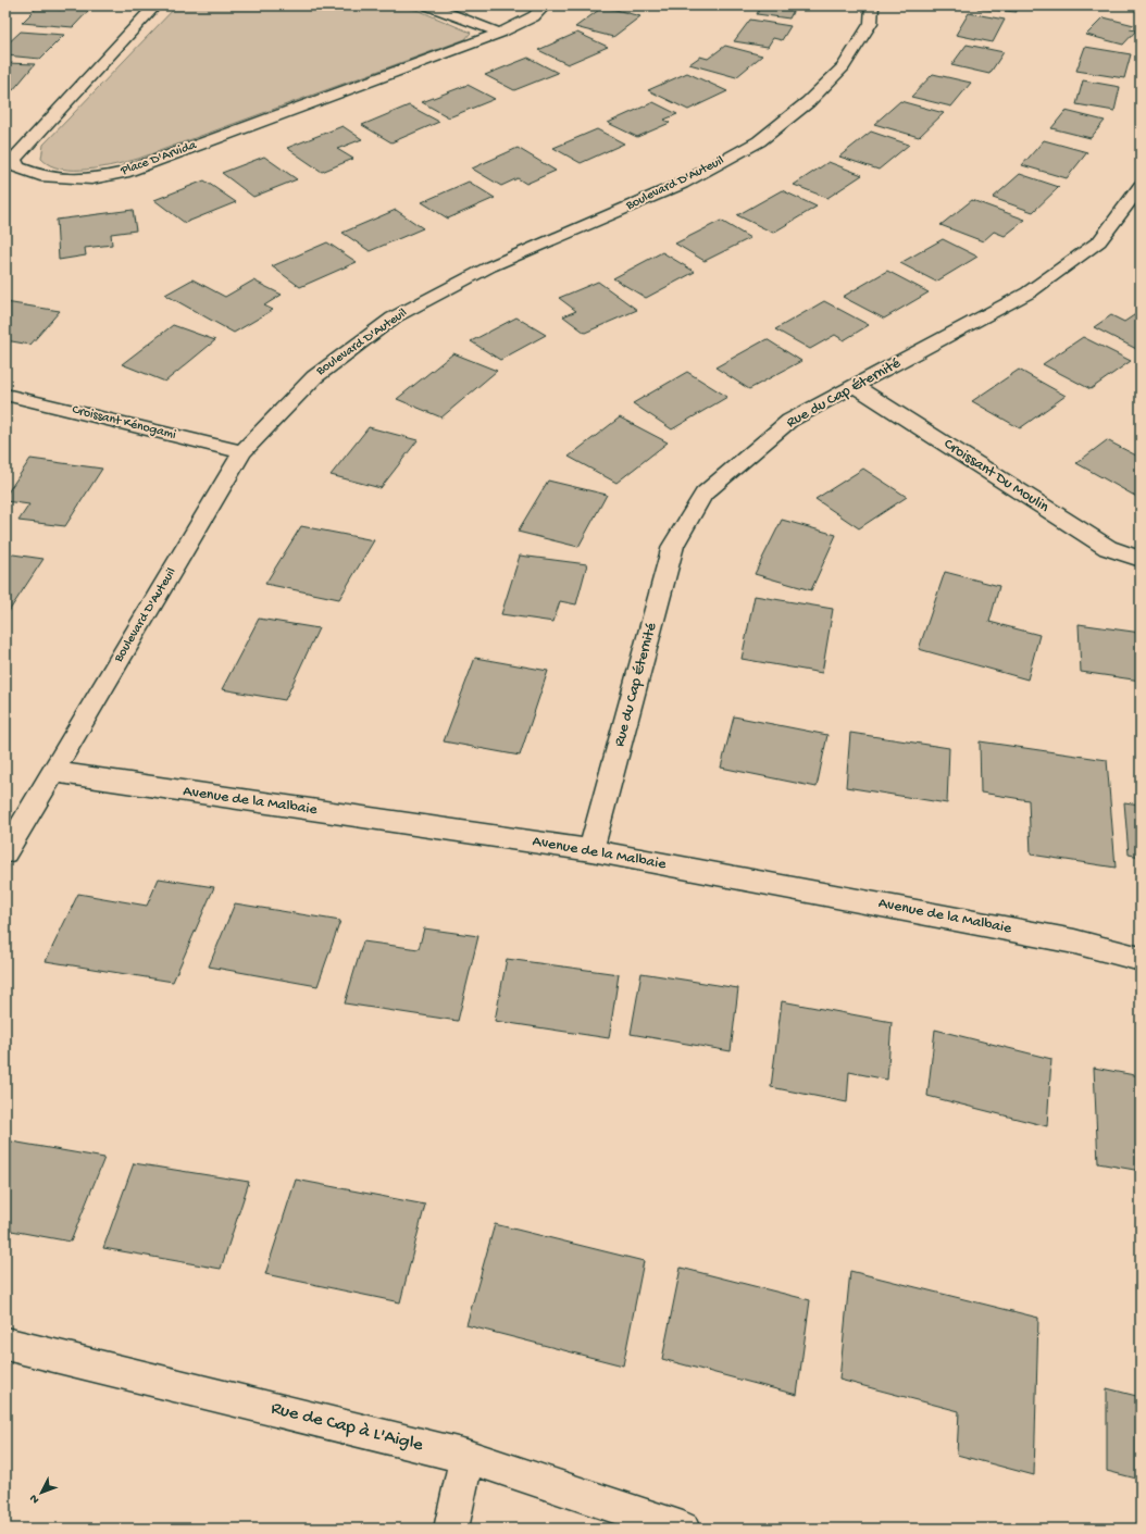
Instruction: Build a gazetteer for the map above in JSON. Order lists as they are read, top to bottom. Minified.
{"streets":{"street":["Place D'Arvida","Boulevard D'Auteuil","Rue du Cap Éternité","Croissant Kénogami","Croissant Du Moulin","Avenue de la Malbaie","Rue de Cap à L'Aigle"]},"crossings":[["Boulevard D'Auteuil","Croissant Kénogami"],["Boulevard D'Auteuil","Avenue de la Malbaie"],["Rue du Cap Éternité","Croissant Du Moulin"],["Rue du Cap Éternité","Avenue de la Malbaie"]],"north":"bottom left"}
